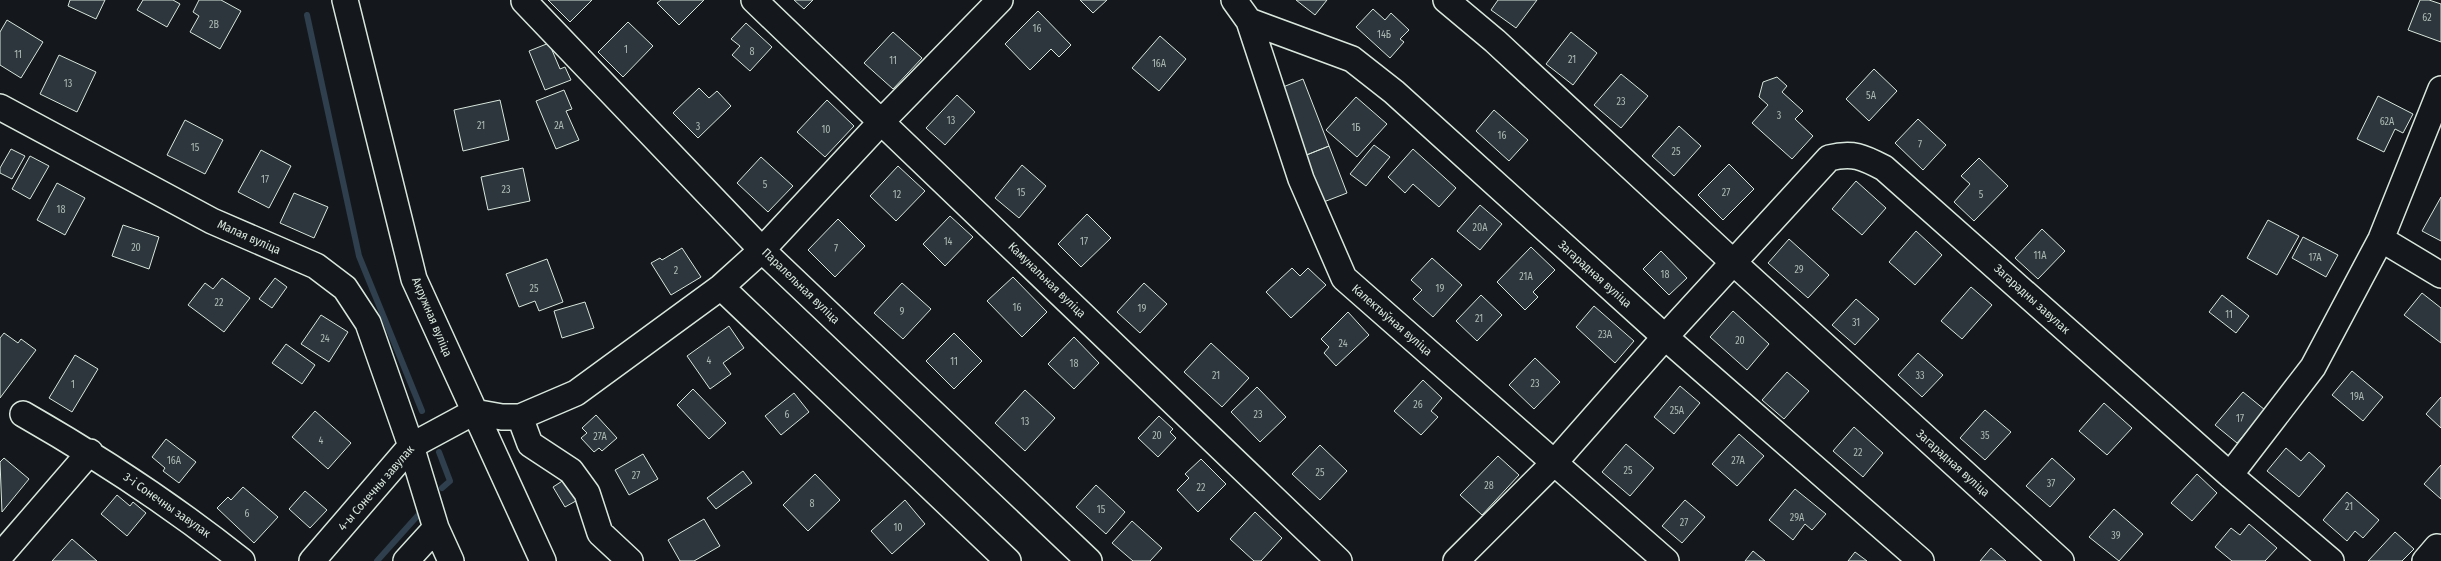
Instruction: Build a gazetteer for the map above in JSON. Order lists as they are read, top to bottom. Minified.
{"streets":{"street":["Малая вуліца","Загарадная вуліца","Камунальная вуліца","Паралельная вуліца","Загарадны завулак","Акружная вуліца","Калектыўная вуліца","4-ы Сонечны завулак","3-і Сонечны завулак"]},"crossings":[["Малая вуліца","4-ы Сонечны завулак"],["Загарадная вуліца","Загарадны завулак"],["Загарадная вуліца","Калектыўная вуліца"],["Загарадны завулак","Калектыўная вуліца"],["Акружная вуліца","4-ы Сонечны завулак"]],"house_numbers":["62","2В","16","14Б","1","8","11","21","11","16А","13","5А","23","3","13","62А","21","2А","3","1Б","10","16","7","15","25","17","5","23","15","27","12","5","18","20А","14","17","20","7","11А","17А","29","2","18","21А","25","19","22","16","19","9","11","21","31","23А","24","20","24","4","11","18","21","33","23","1","19А","26","25А","6","23","17","13","20","35","27А","4","22","16А","27А","25","25","27","37","28","22","8","21","15","6","29А","27","10","39"]}
